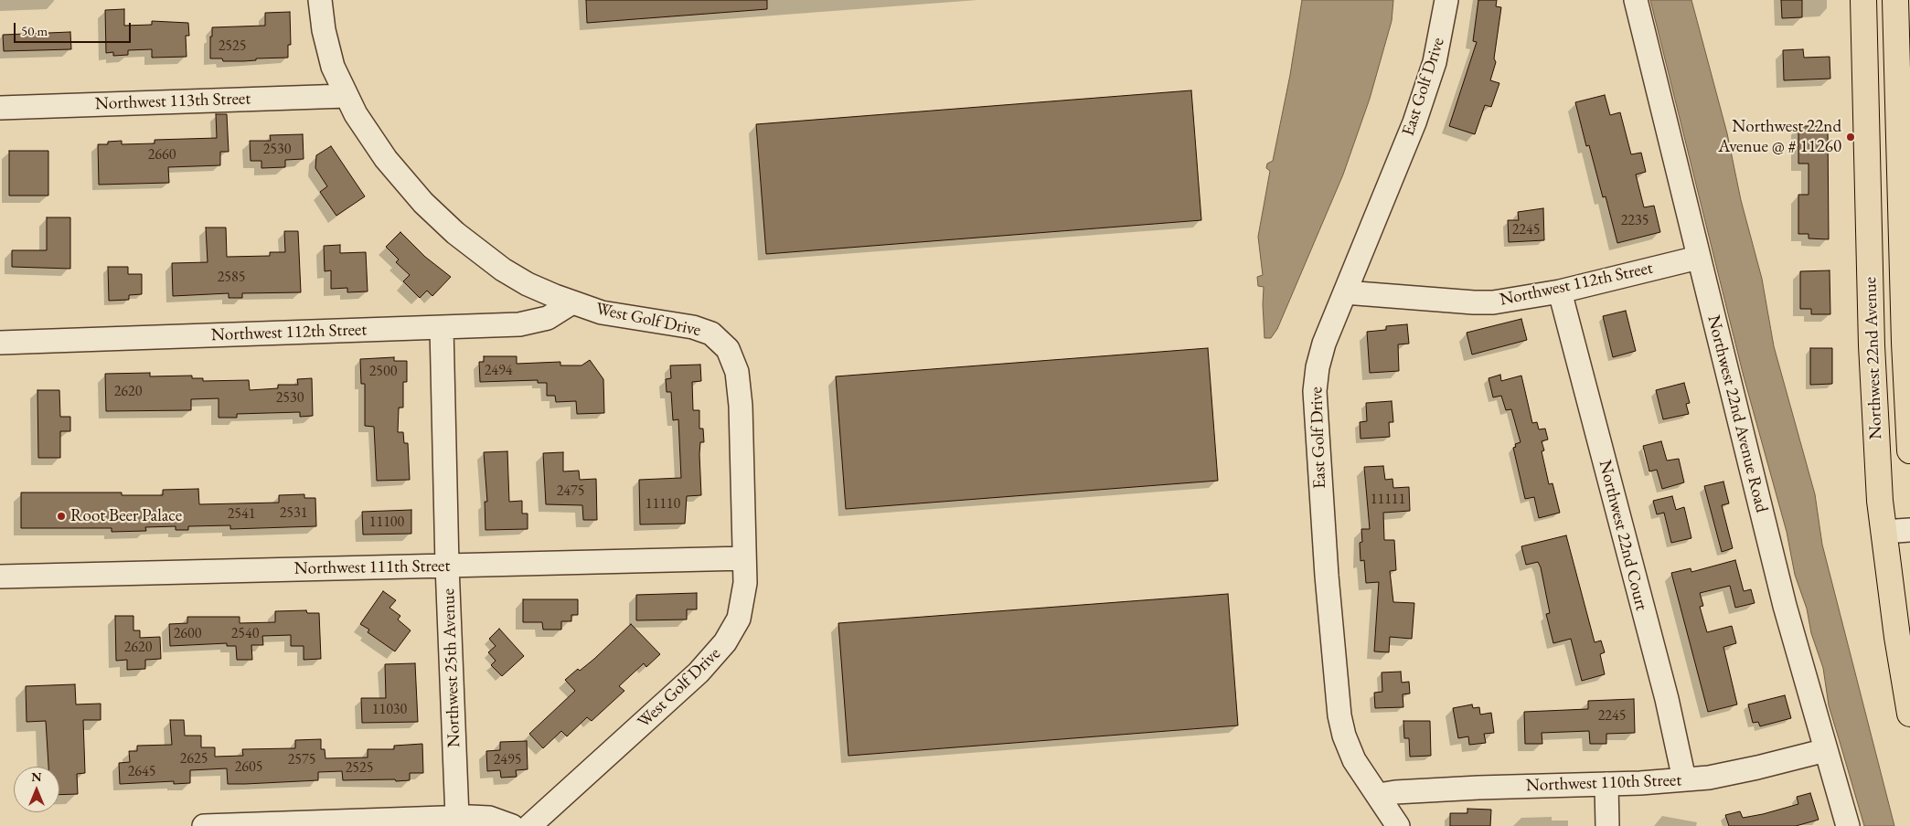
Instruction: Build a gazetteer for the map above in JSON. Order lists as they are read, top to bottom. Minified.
{"streets":{"main road":["Northwest 22nd Avenue"],"street":["East Golf Drive","Northwest 113th Street","Northwest 112th Street","West Golf Drive","Northwest 22nd Avenue Road","Northwest 22nd Court","Northwest 111th Street","Northwest 25th Avenue","Northwest 110th Street"]},"crossings":[["East Golf Drive","Northwest 112th Street"],["East Golf Drive","Northwest 110th Street"],["Northwest 113th Street","West Golf Drive"],["Northwest 112th Street","West Golf Drive"],["Northwest 112th Street","Northwest 22nd Avenue Road"],["Northwest 112th Street","Northwest 22nd Court"],["Northwest 112th Street","Northwest 25th Avenue"],["West Golf Drive","Northwest 111th Street"],["Northwest 22nd Avenue Road","Northwest 110th Street"],["Northwest 22nd Court","Northwest 110th Street"],["Northwest 111th Street","Northwest 25th Avenue"]],"places":["Northwest 22nd Avenue @ # 11260","Root Beer Palace"],"house_numbers":["2525","2530","2660","2235","2245","2585","2494","2500","2620","2530","2475","11111","11110","2531","2541","11100","2600","2540","2620","11030","2245","2625","2575","2495","2605","2525","2645"],"scale_bar":"50 m","north":"top"}
